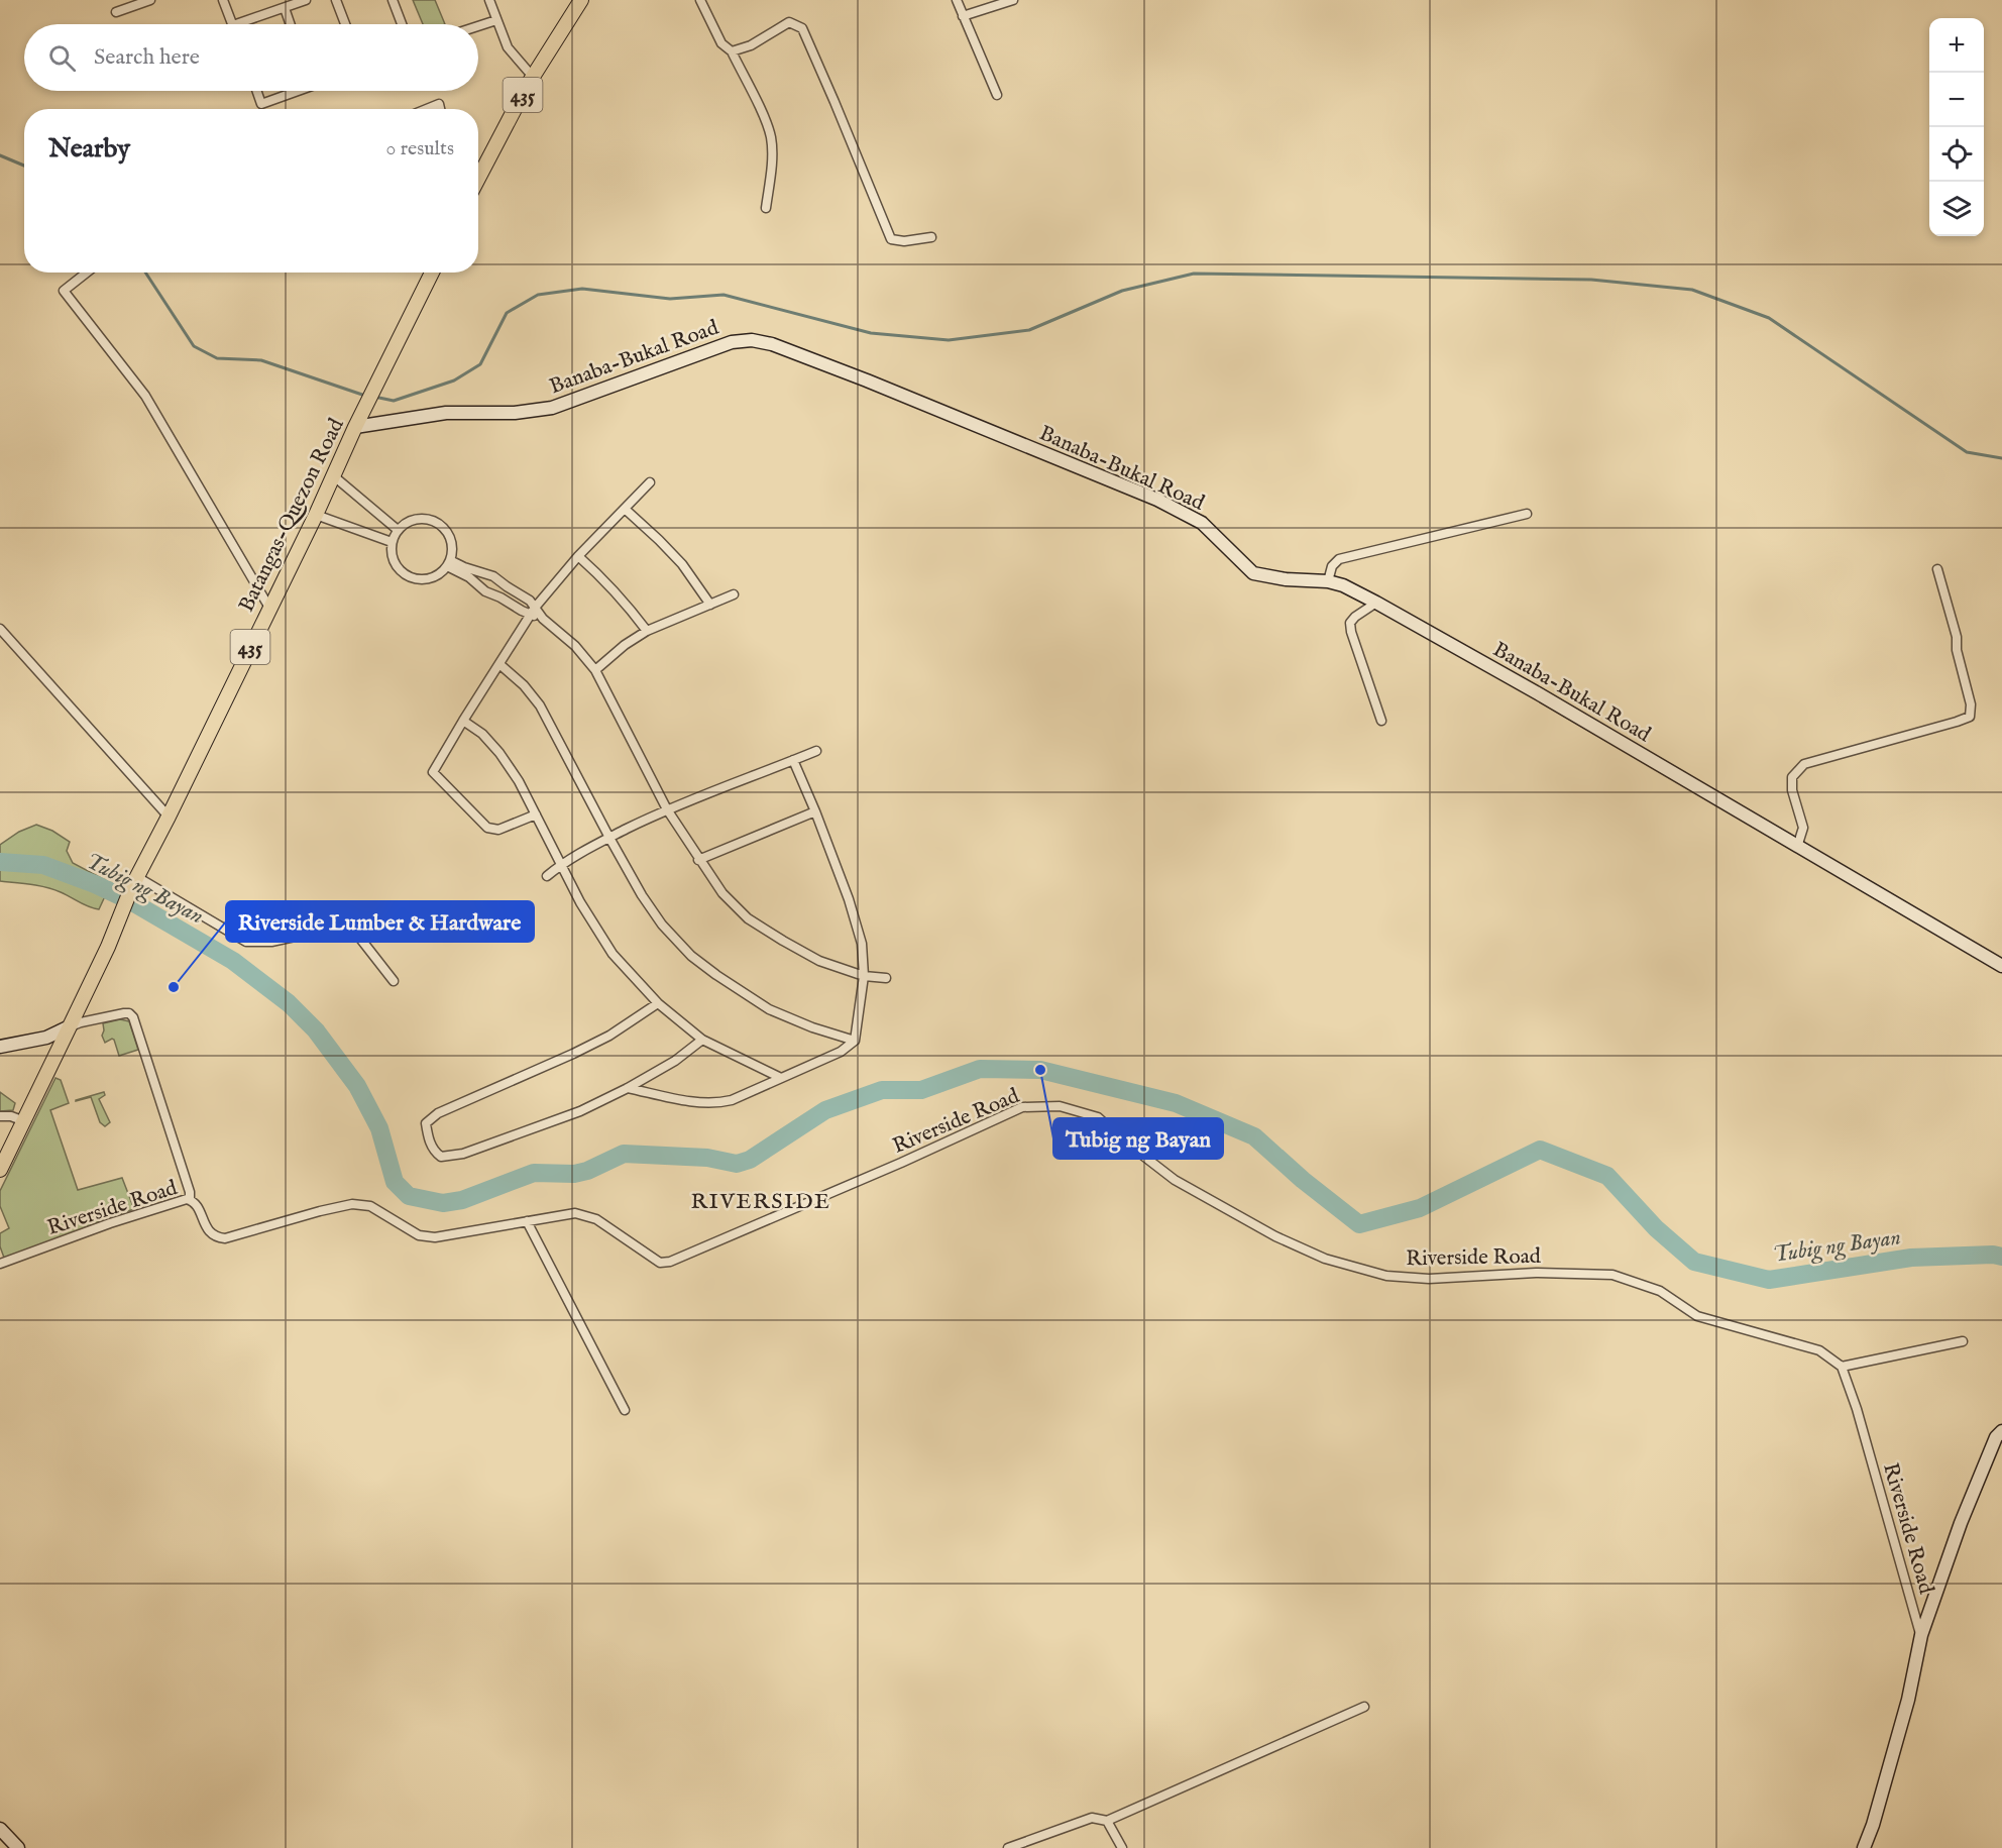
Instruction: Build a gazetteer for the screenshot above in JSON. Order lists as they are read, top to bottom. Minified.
{"streets":{"main road":["435","Batangas-Quezon Road"],"street":["Banaba-Bukal Road","Riverside Road"]},"crossings":[["435","Batangas-Quezon Road"],["Banaba-Bukal Road","Batangas-Quezon Road"]],"districts":["RIVERSIDE"],"water":["Tubig ng Bayan"],"places":["Riverside Lumber & Hardware","Tubig ng Bayan"],"page":{"map_buttons":["+","−"],"search":"Search here","heading":["Nearby","0 results"]}}
